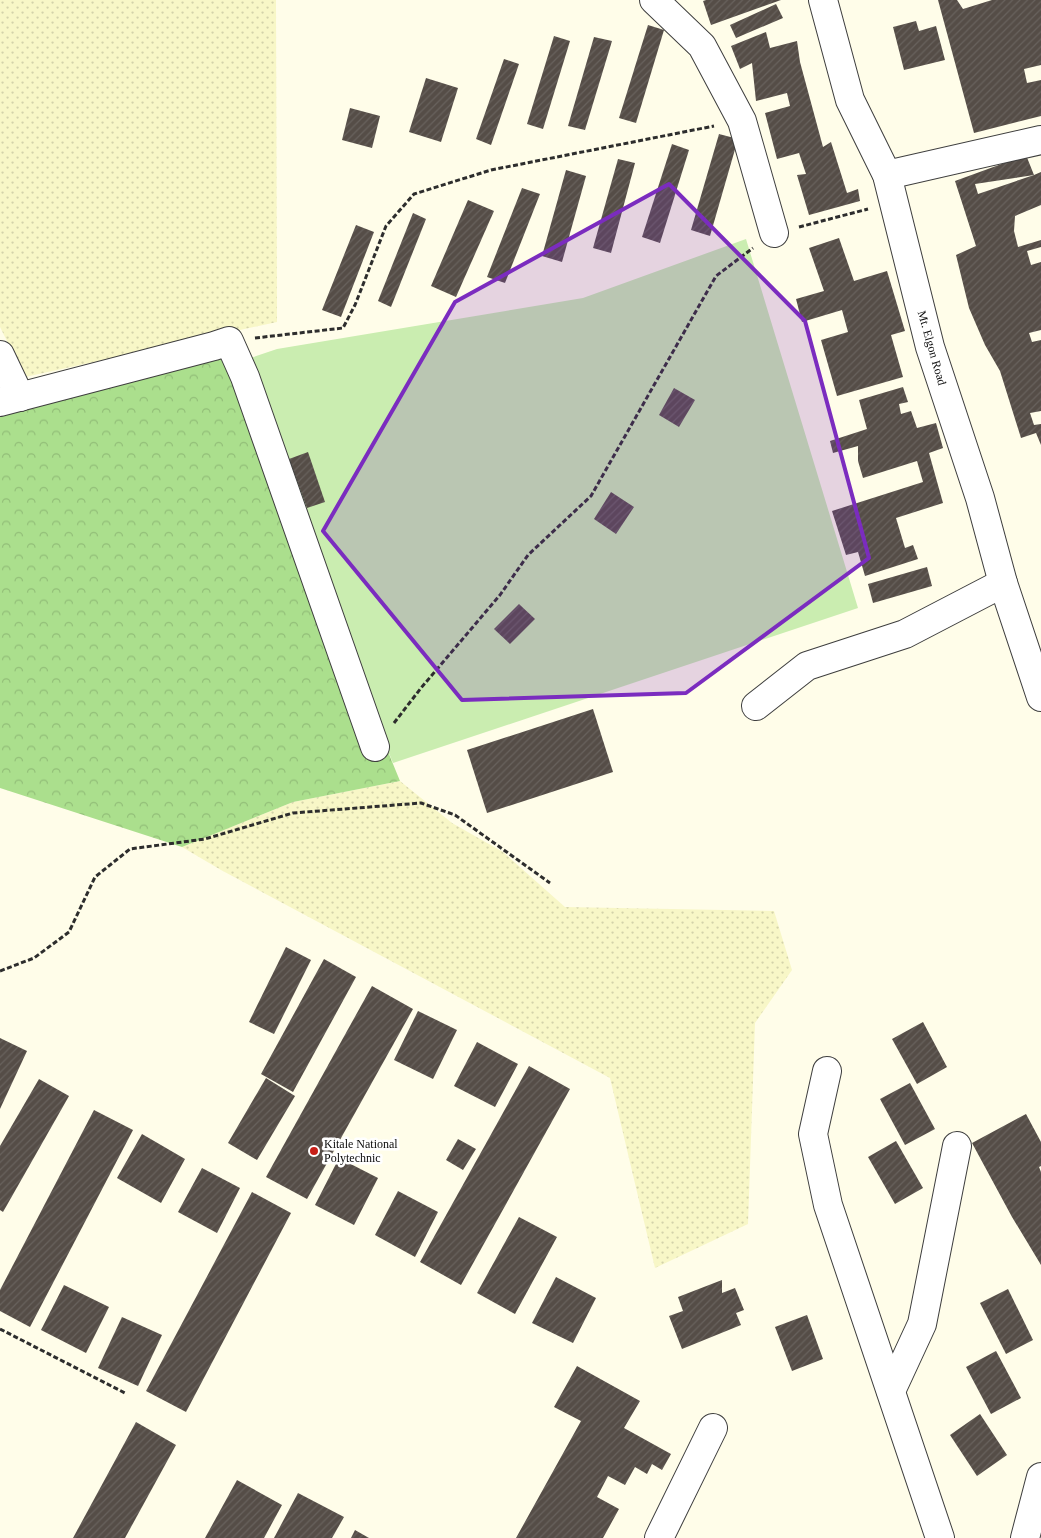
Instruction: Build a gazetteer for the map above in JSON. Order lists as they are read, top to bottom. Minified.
{"streets":{"street":["Mt. Elgon Road"]},"places":["Kitale National Polytechnic"]}
